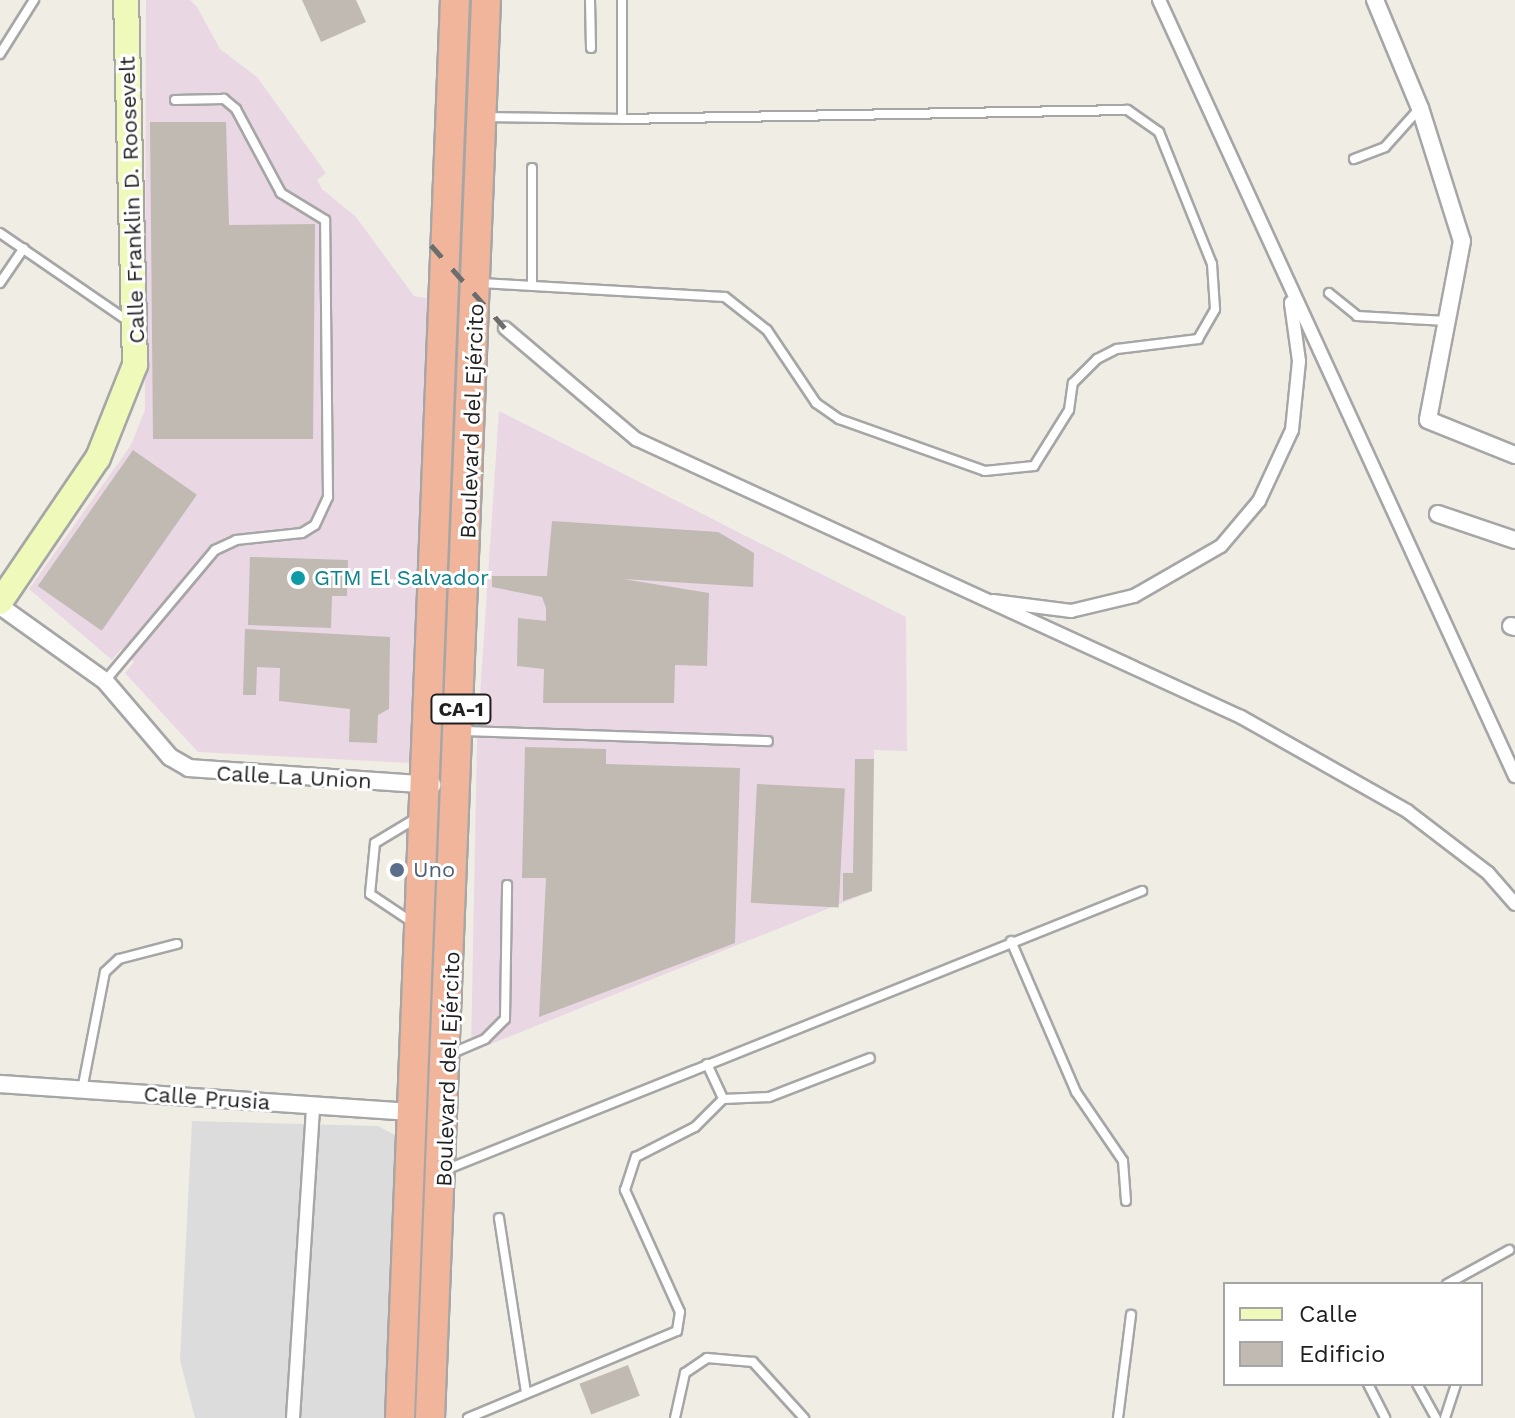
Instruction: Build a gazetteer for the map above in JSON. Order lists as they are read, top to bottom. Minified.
{"streets":{"highway":["Boulevard del Ejército","CA-1"],"main road":["Calle Franklin D. Roosevelt"],"street":["Calle La Union","Calle Prusia"]},"crossings":[["Calle Franklin D. Roosevelt","Calle La Union"],["Boulevard del Ejército","Calle La Union"],["Boulevard del Ejército","Calle Prusia"]],"places":["GTM El Salvador","Uno"],"legend":["Calle","Edificio"]}
